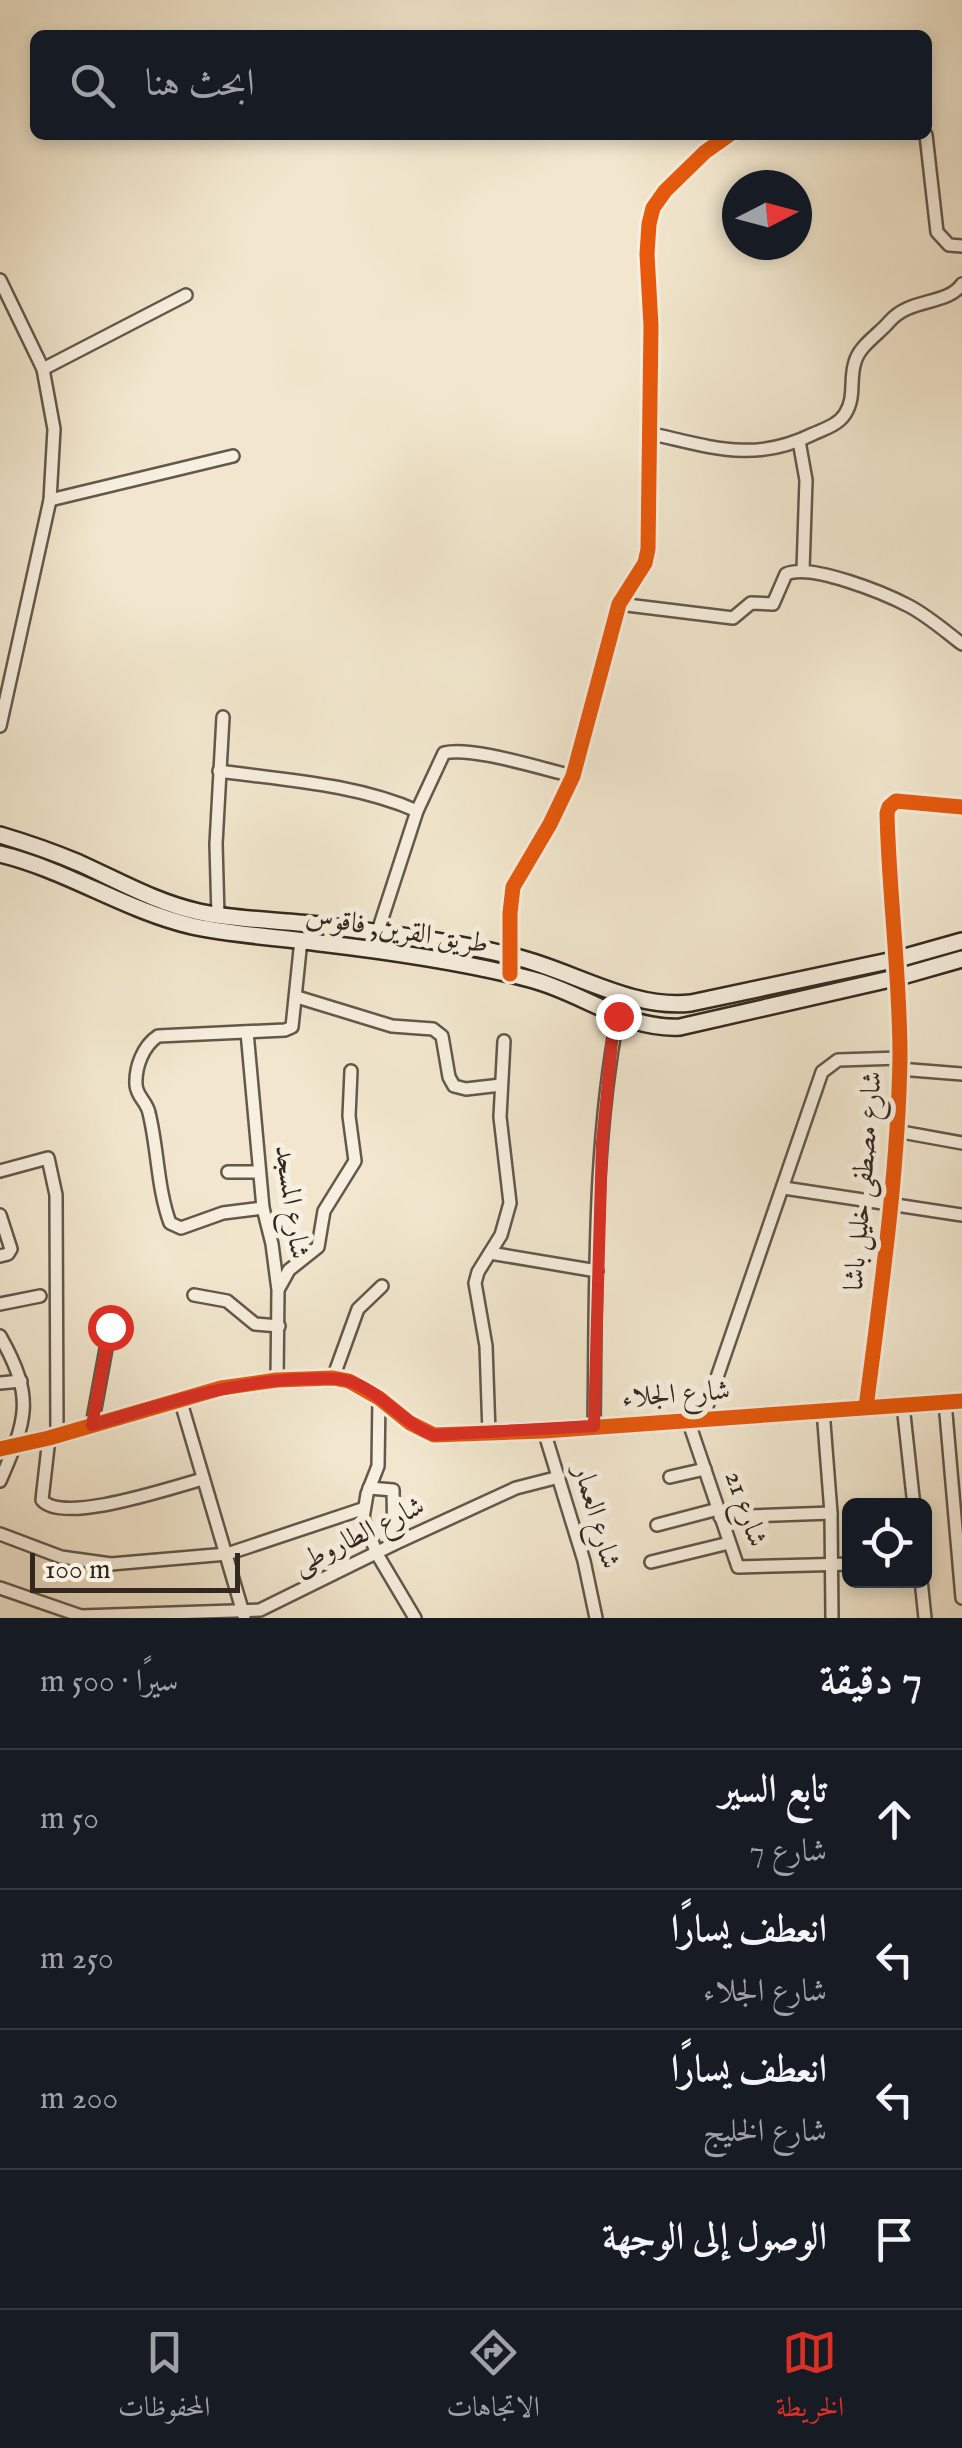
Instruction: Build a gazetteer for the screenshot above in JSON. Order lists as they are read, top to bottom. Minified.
{"streets":{"main road":["طريق القرين, فاقوس","شارع الجلاء"],"street":["شارع مصطفى خليل باشا","شارع المسجد","شارع 21","شارع العمار","شارع الطاروطى"]},"crossings":[["طريق القرين, فاقوس","شارع مصطفى خليل باشا"],["شارع مصطفى خليل باشا","شارع الجلاء"],["شارع المسجد","شارع الجلاء"],["شارع الجلاء","شارع 21"],["شارع الجلاء","شارع العمار"],["شارع العمار","شارع الطاروطى"]],"scale_bar":"100 m","north":"right","page":{"search":"ابحث هنا","scale":"100 m","heading":["7 دقيقة","سيرًا · 500 m"],"list":[["تابع السير","شارع 7","50 m"],["انعطف يسارًا","شارع الجلاء","250 m"],["انعطف يسارًا","شارع الخليج","200 m"],"الوصول إلى الوجهة"],"nav":["الخريطة","الاتجاهات","المحفوظات"]}}
